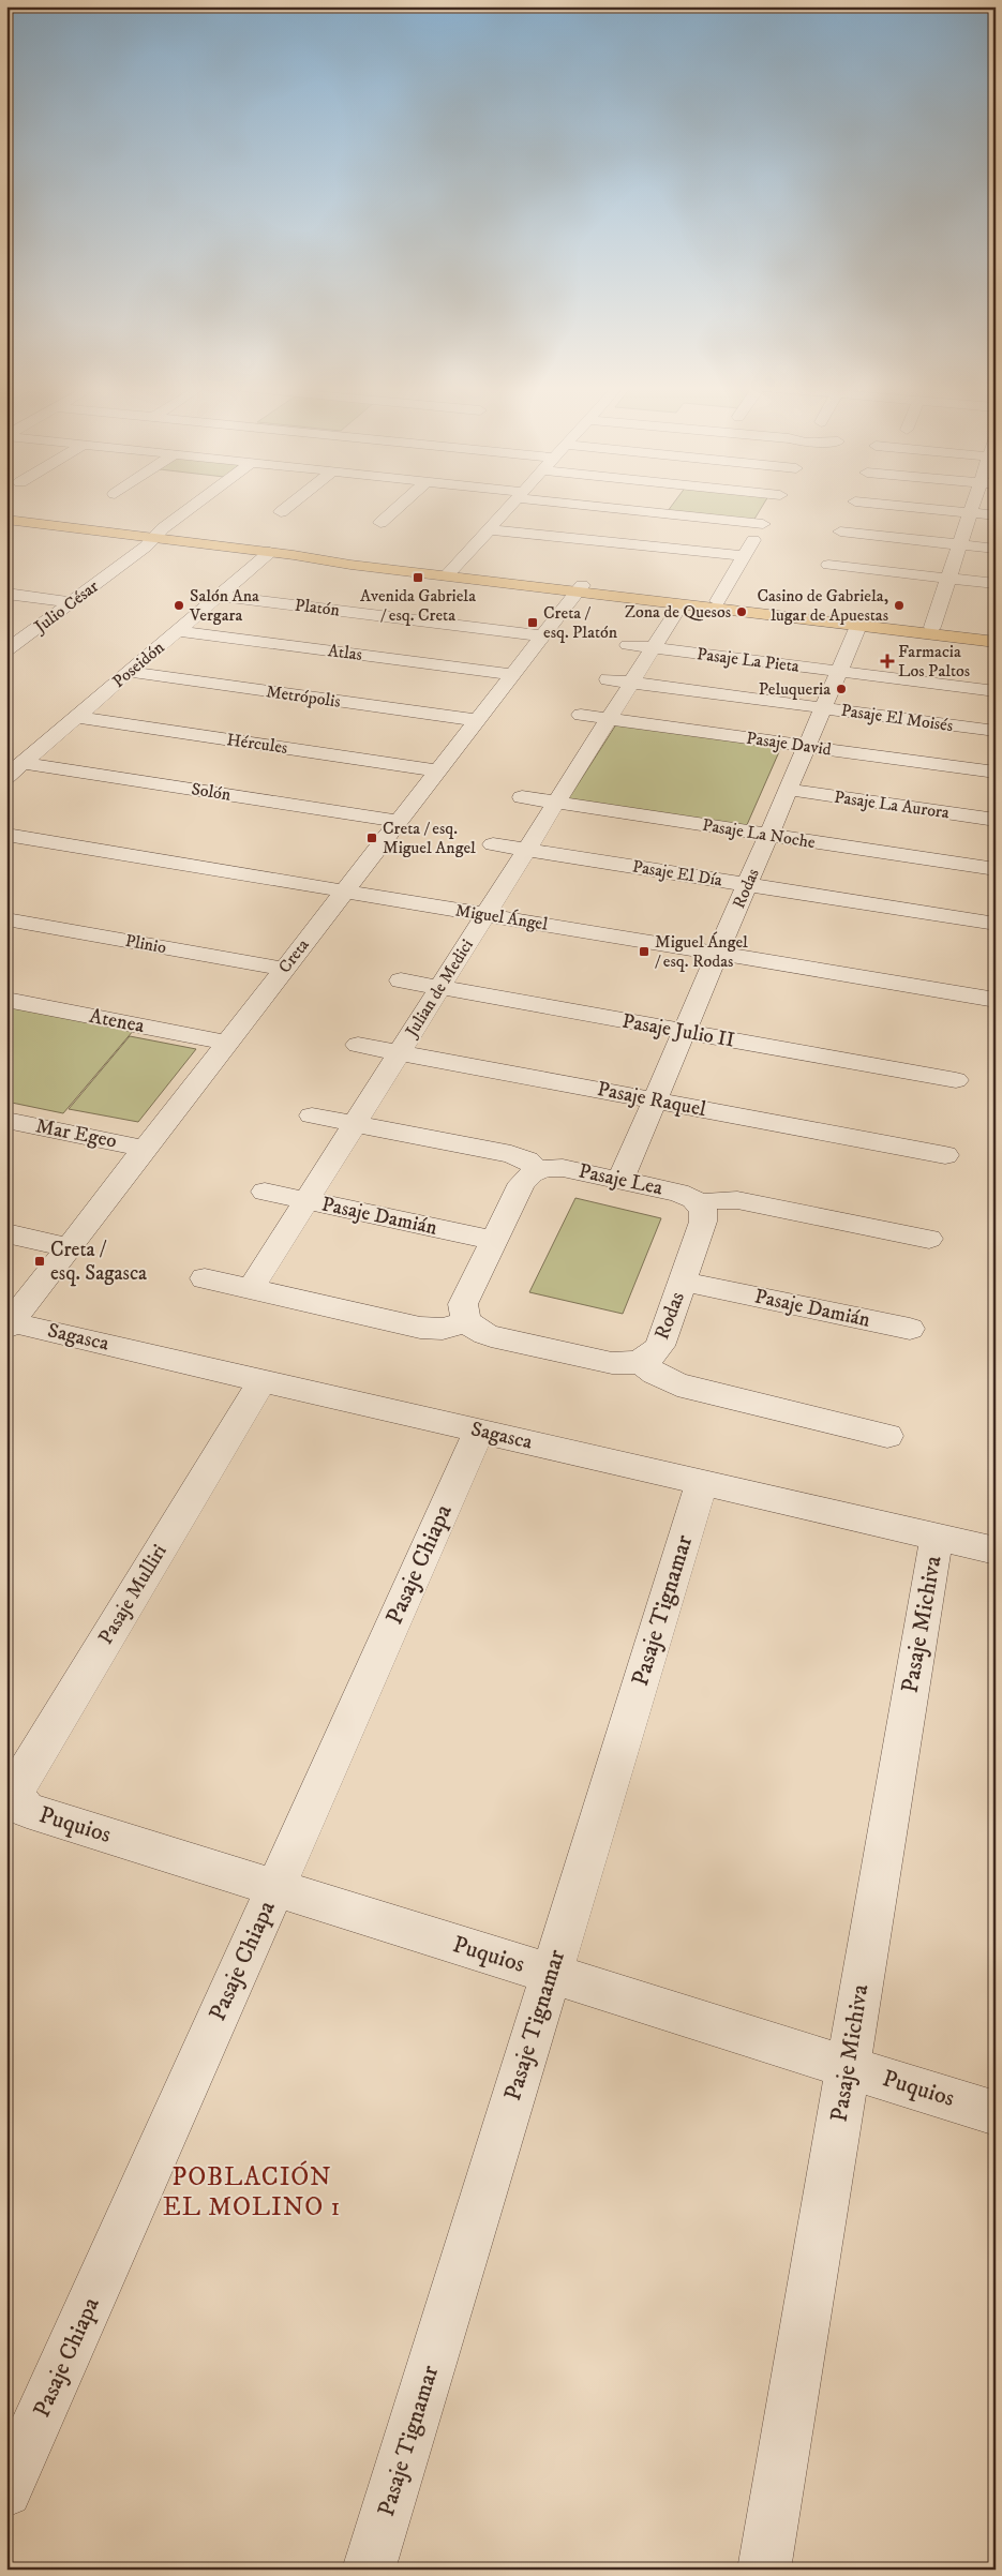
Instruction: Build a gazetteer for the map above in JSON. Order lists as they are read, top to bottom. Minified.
{"streets":{"street":["Julio César","Platón","Atlas","Pasaje La Pieta","Poseidón","Metrópolis","Pasaje El Moisés","Hércules","Pasaje David","Solón","Pasaje La Aurora","Pasaje La Noche","Pasaje El Día","Rodas","Miguel Ángel","Plinio","Creta","Julian de Medici","Atenea","Pasaje Julio II","Pasaje Raquel","Mar Egeo","Pasaje Lea","Pasaje Damián","Sagasca","Pasaje Chiapa","Pasaje Mulliri","Pasaje Tignamar","Pasaje Michiva","Puquios"]},"crossings":[["Platón","Poseidón"],["Platón","Creta"],["Atlas","Poseidón"],["Atlas","Creta"],["Pasaje La Pieta","Rodas"],["Pasaje La Pieta","Julian de Medici"],["Poseidón","Metrópolis"],["Poseidón","Hércules"],["Poseidón","Solón"],["Metrópolis","Creta"],["Pasaje El Moisés","Rodas"],["Pasaje El Moisés","Julian de Medici"],["Hércules","Creta"],["Pasaje David","Rodas"],["Pasaje David","Julian de Medici"],["Solón","Creta"],["Pasaje La Aurora","Rodas"],["Pasaje La Noche","Rodas"],["Pasaje La Noche","Julian de Medici"],["Pasaje El Día","Rodas"],["Pasaje El Día","Julian de Medici"],["Rodas","Miguel Ángel"],["Rodas","Pasaje Julio II"],["Rodas","Pasaje Raquel"],["Rodas","Pasaje Lea"],["Rodas","Pasaje Damián"],["Miguel Ángel","Creta"],["Miguel Ángel","Julian de Medici"],["Plinio","Creta"],["Creta","Atenea"],["Creta","Mar Egeo"],["Creta","Sagasca"],["Julian de Medici","Pasaje Julio II"],["Julian de Medici","Pasaje Raquel"],["Julian de Medici","Pasaje Damián"],["Sagasca","Pasaje Chiapa"],["Sagasca","Pasaje Mulliri"],["Sagasca","Pasaje Tignamar"],["Sagasca","Pasaje Michiva"],["Pasaje Chiapa","Puquios"],["Pasaje Mulliri","Puquios"],["Pasaje Tignamar","Puquios"],["Pasaje Michiva","Puquios"]],"districts":["POBLACIÓN EL MOLINO 1"],"places":{"transit":["Avenida Gabriela / esq. Creta","Creta / esq. Platón","Creta / esq. Miguel Angel","Miguel Ángel / esq. Rodas","Creta / esq. Sagasca"],"other":["Salón Ana Vergara","Casino de Gabriela, lugar de Apuestas","Zona de Quesos","Peluqueria"],"health":["Farmacia Los Paltos"]}}
